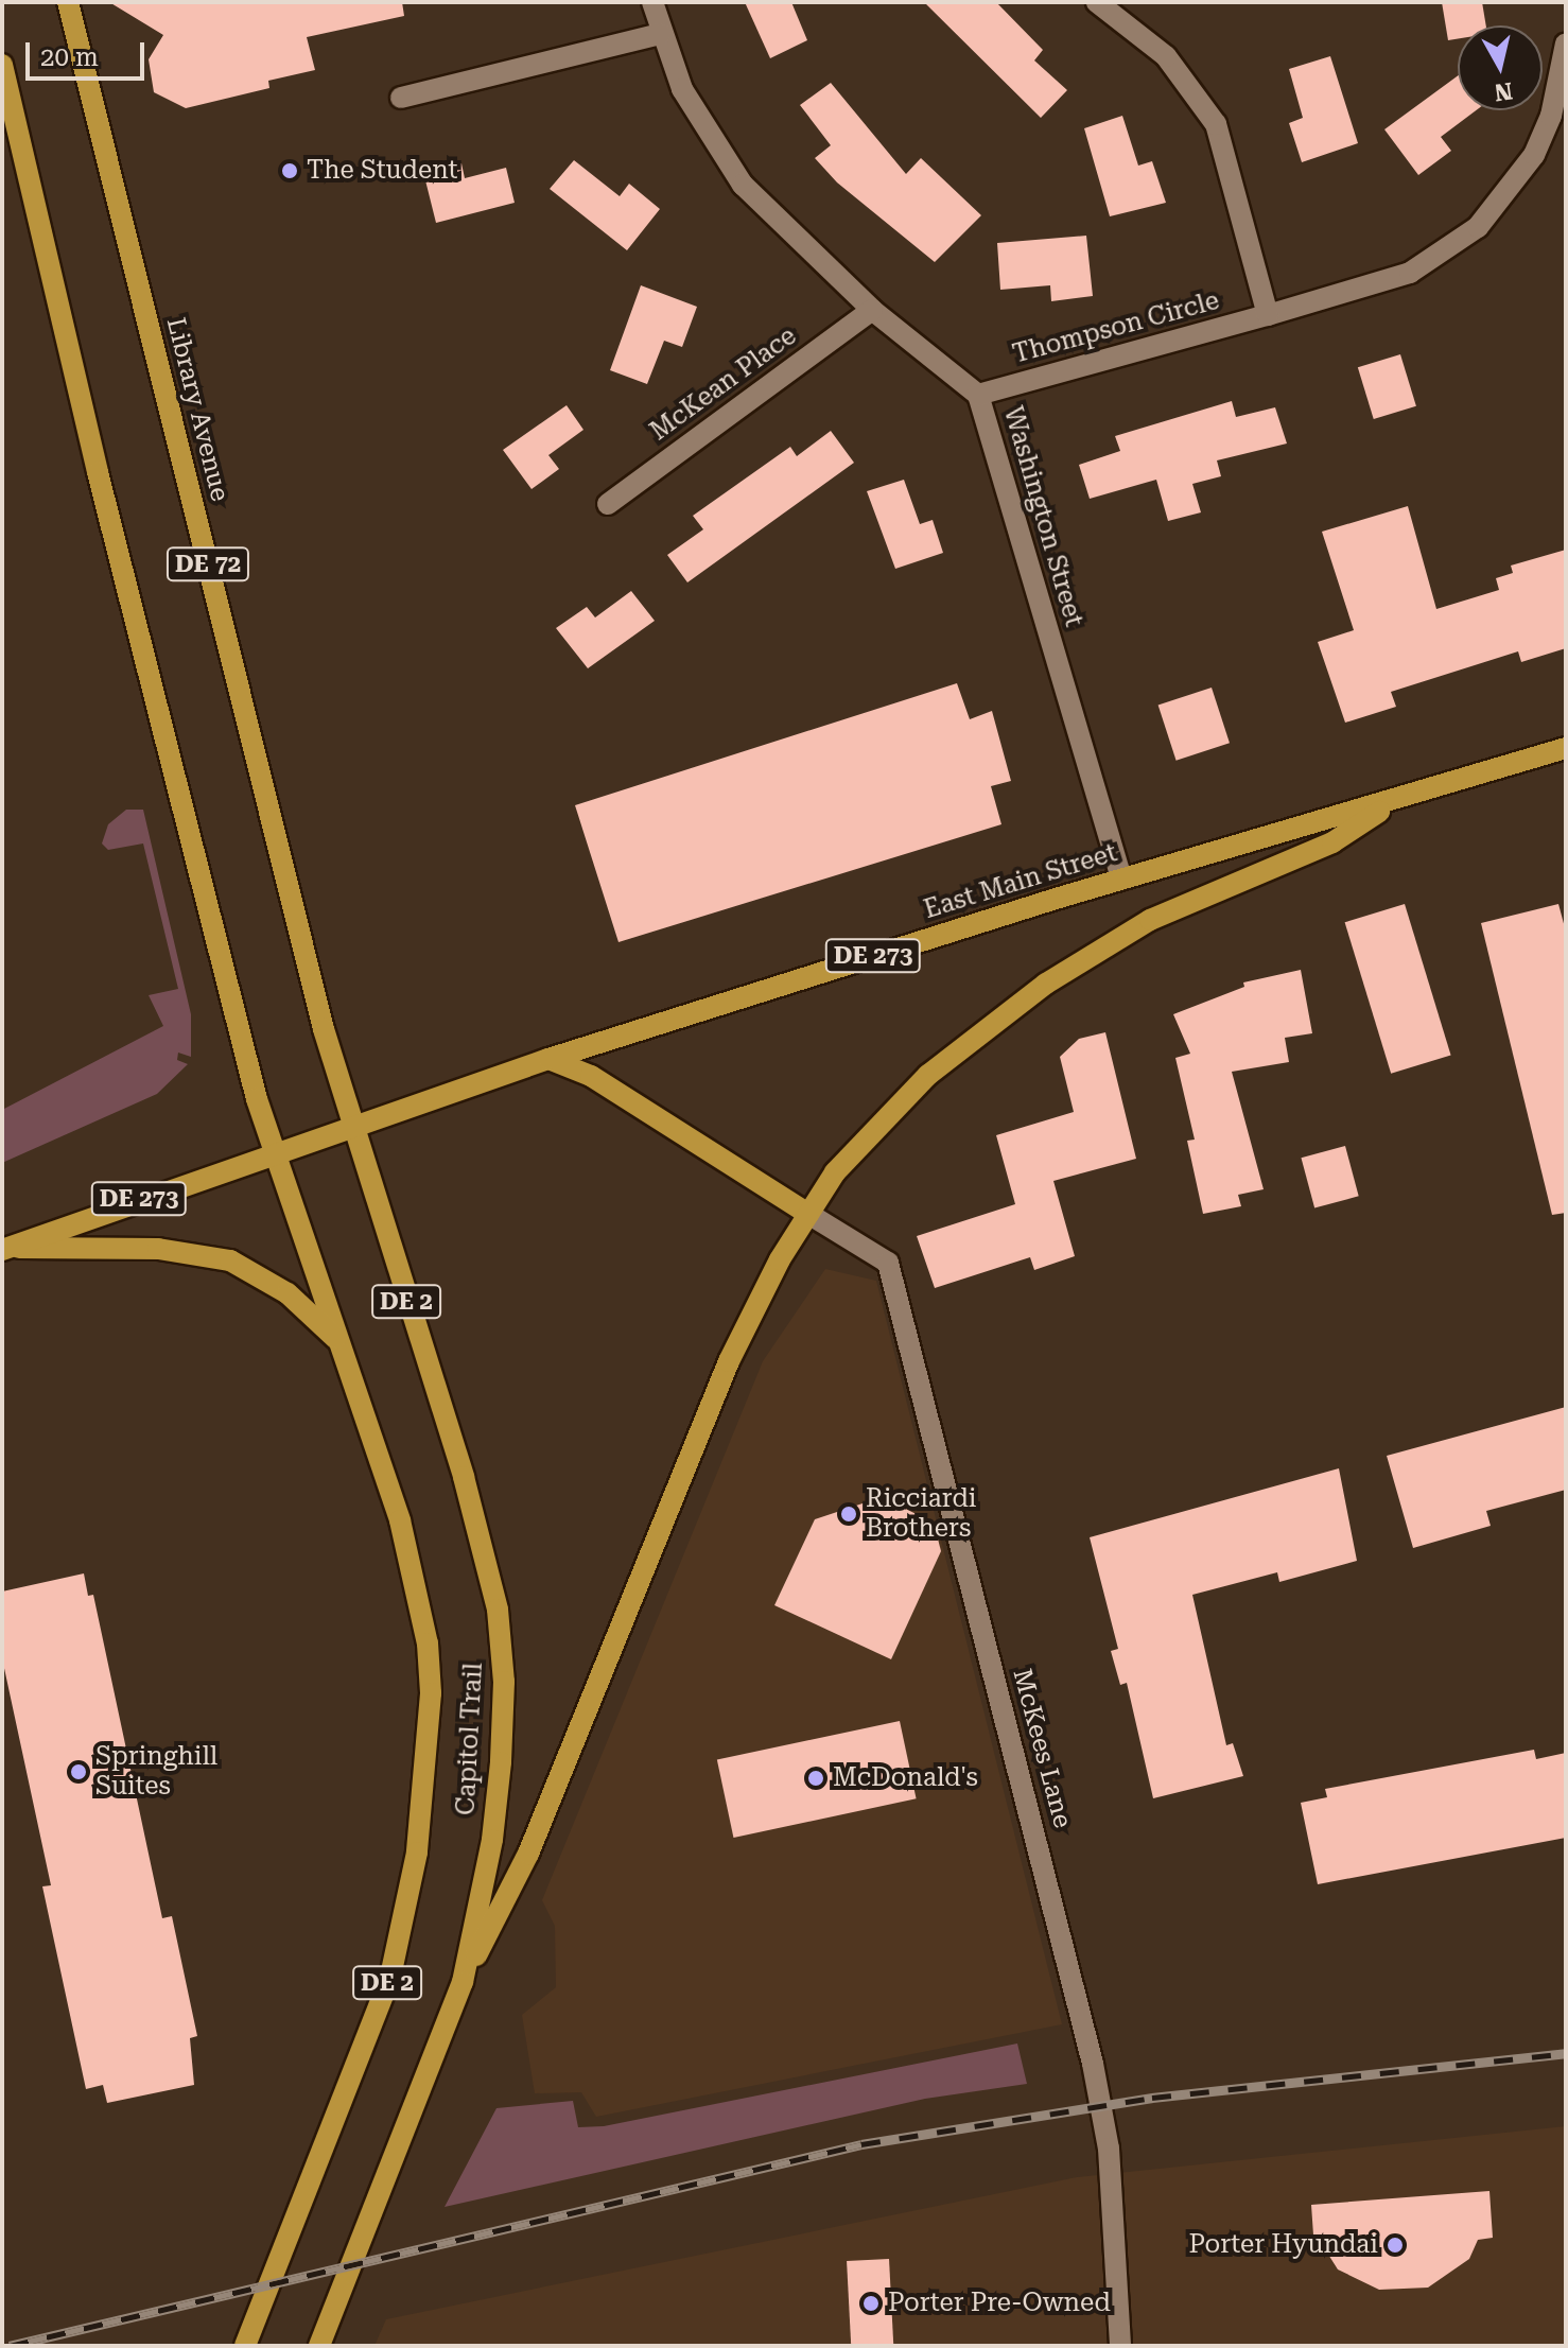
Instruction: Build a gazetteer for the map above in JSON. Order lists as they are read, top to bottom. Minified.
{"streets":{"main road":["Library Avenue","DE 72","East Main Street","DE 273","DE 2","Capitol Trail"],"street":["Thompson Circle","McKean Place","Washington Street","McKees Lane"]},"crossings":[["Thompson Circle","Washington Street"],["McKean Place","Washington Street"],["Library Avenue","East Main Street"],["Library Avenue","DE 273"],["Library Avenue","Capitol Trail"],["Washington Street","East Main Street"],["East Main Street","DE 273"],["East Main Street","Capitol Trail"],["DE 273","Capitol Trail"]],"places":["The Student","Ricciardi Brothers","Springhill Suites","McDonald's","Porter Hyundai","Porter Pre-Owned"],"scale_bar":"20 m","north":"bottom"}
